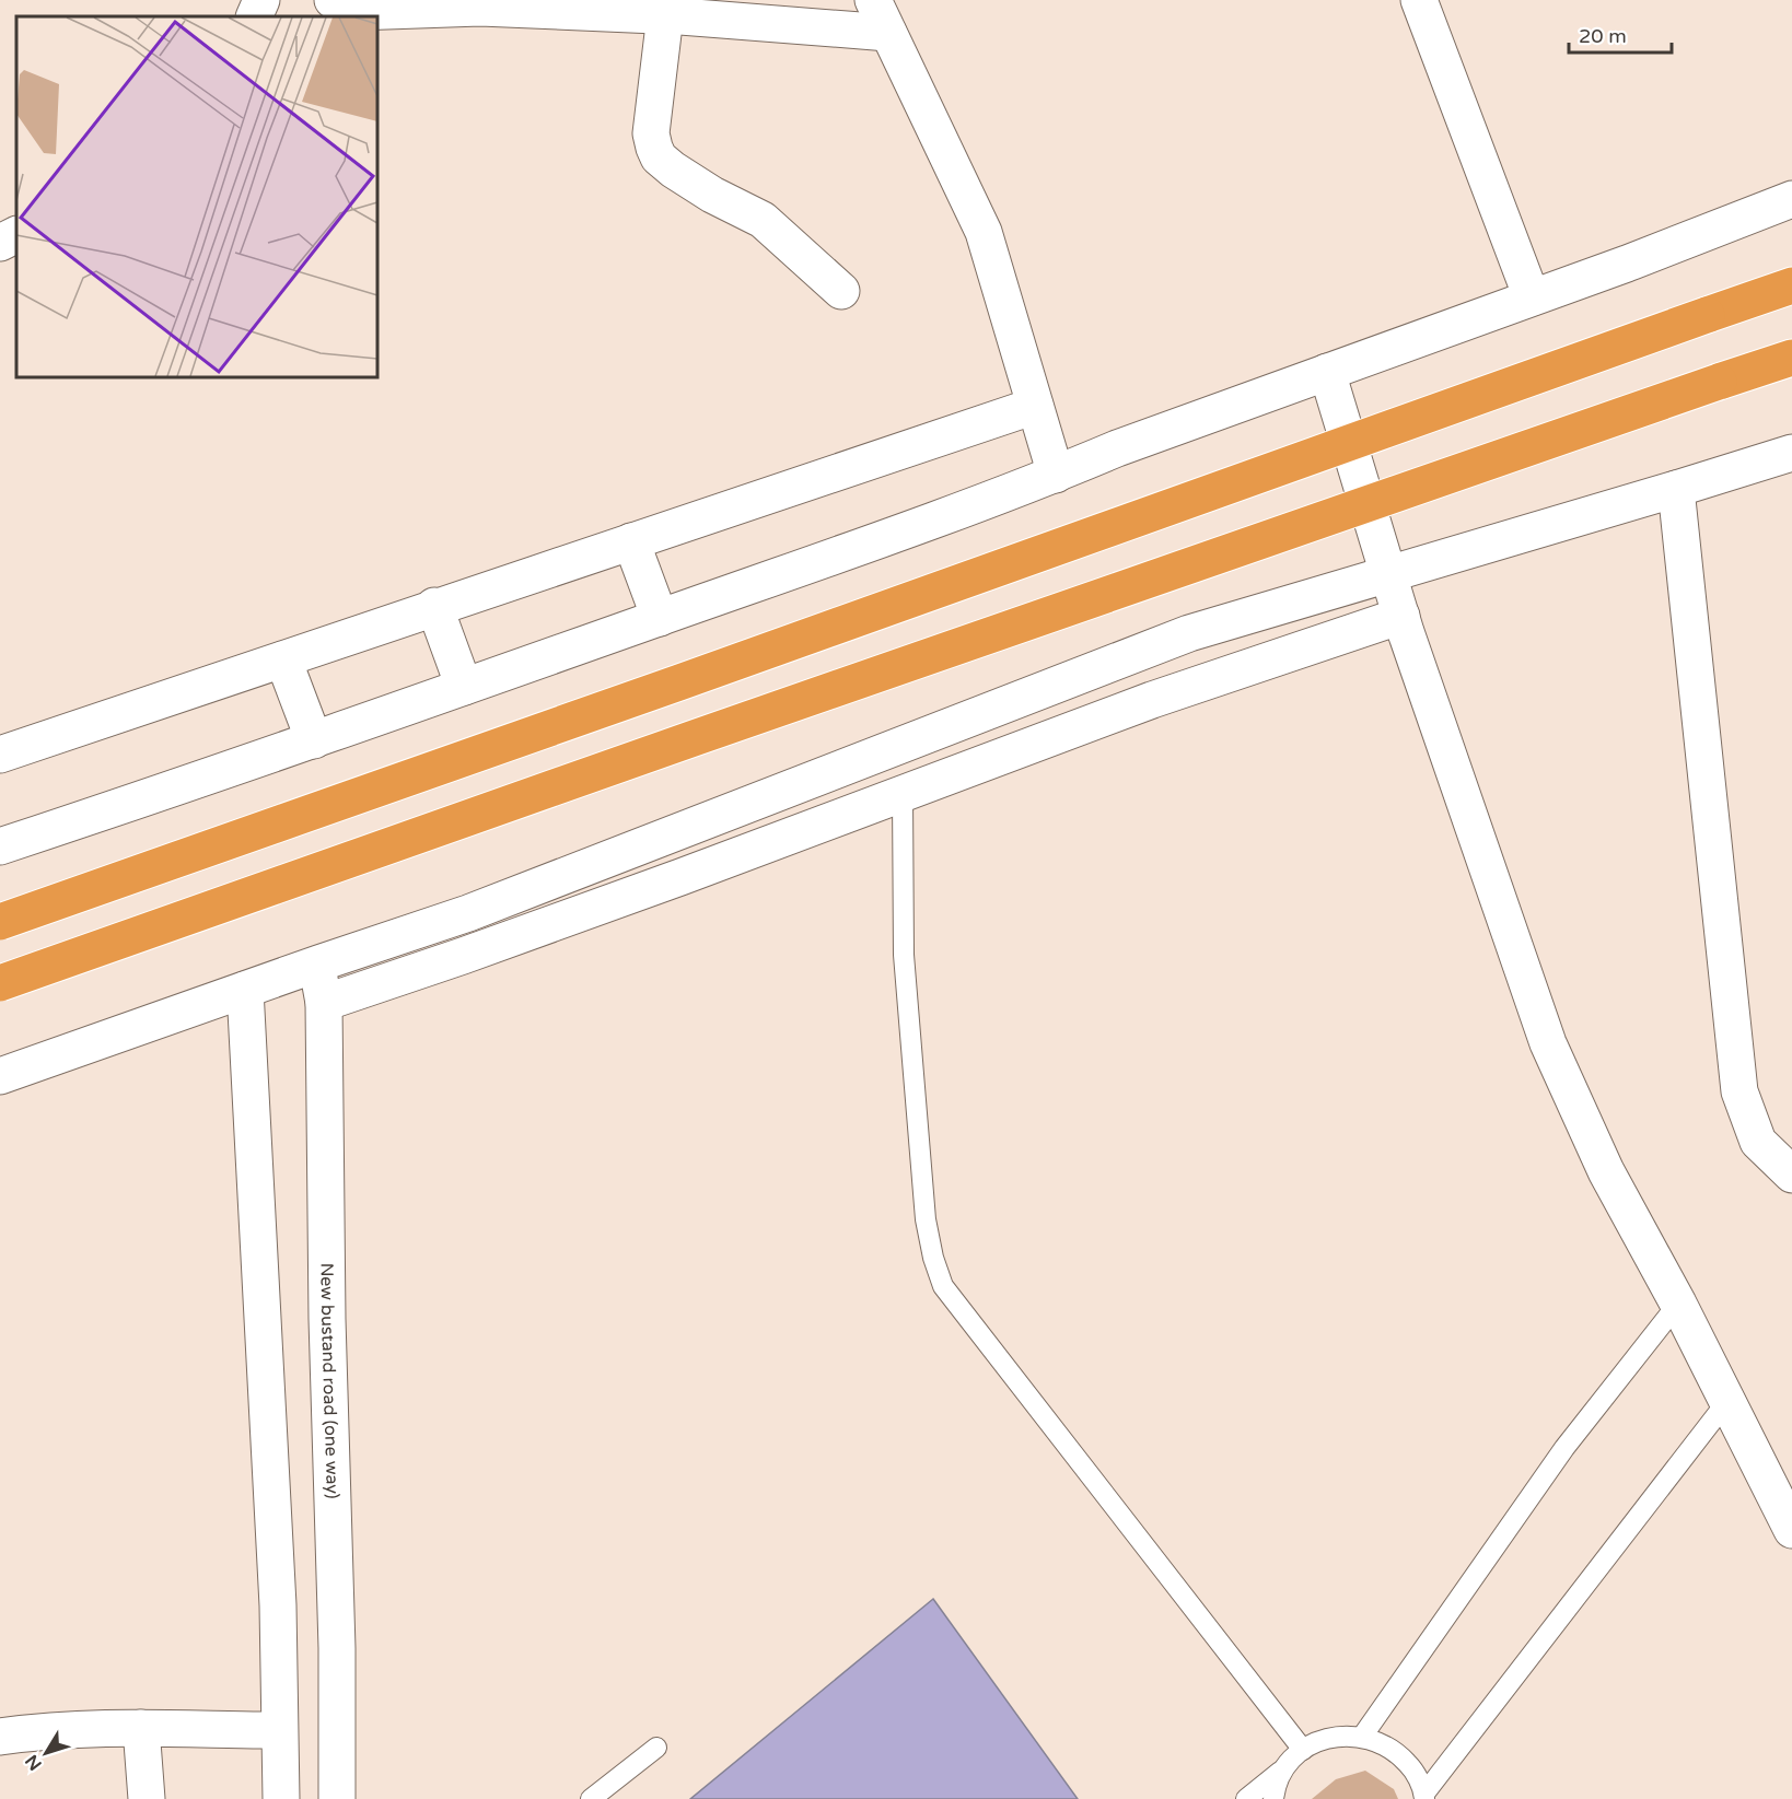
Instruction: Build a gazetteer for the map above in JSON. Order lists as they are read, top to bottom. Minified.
{"streets":{"street":["New bustand road (one way)"]},"scale_bar":"20 m","north":"bottom left"}
